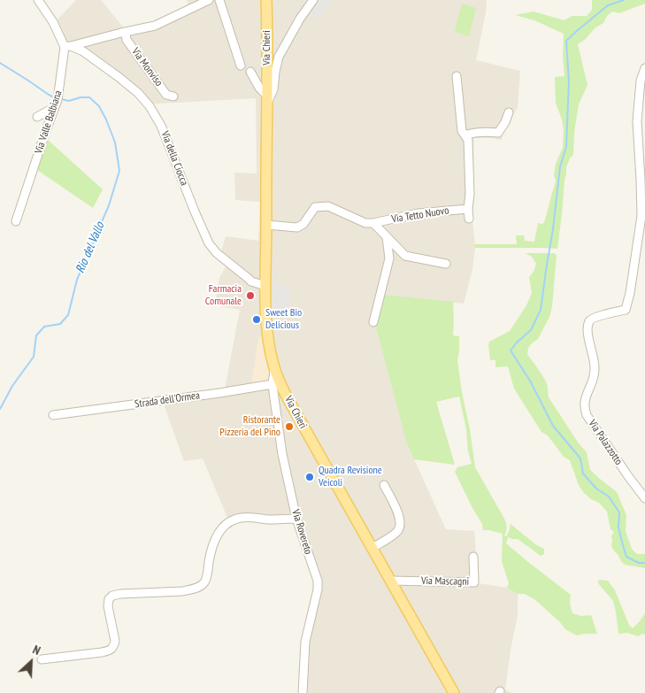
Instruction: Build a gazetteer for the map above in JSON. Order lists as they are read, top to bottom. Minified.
{"streets":{"main road":["Via Chieri"],"street":["Via Monviso","Via Valle Balbiana","Via della Ciocca","Via Tetto Nuovo","Strada dell'Ormea","Via Palazzotto","Via Rovereto","Via Mascagni"]},"crossings":[["Via Chieri","Via della Ciocca"],["Via Chieri","Via Tetto Nuovo"],["Via Chieri","Strada dell'Ormea"],["Via Chieri","Via Rovereto"],["Via Chieri","Via Mascagni"],["Via Monviso","Via Valle Balbiana"],["Via Monviso","Via della Ciocca"],["Via Valle Balbiana","Via della Ciocca"],["Strada dell'Ormea","Via Rovereto"]],"water":["Rio del Vallo"],"places":["Farmacia Comunale","Sweet Bio Delicious","Ristorante Pizzeria del Pino","Quadra Revisione Veicoli"],"north":"top right"}
